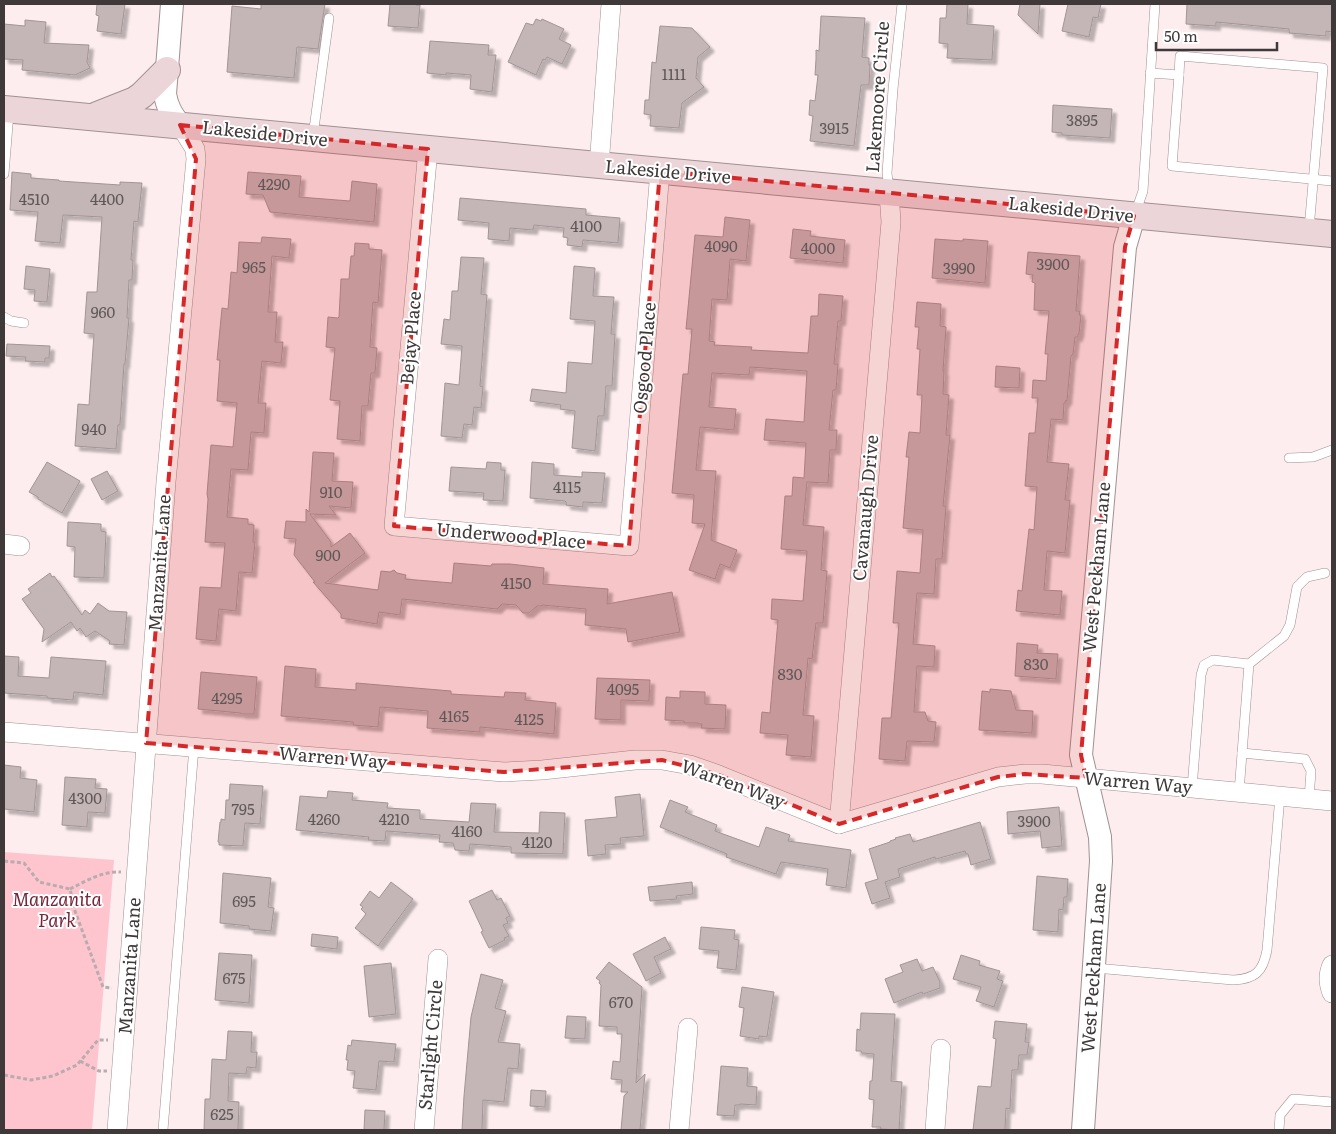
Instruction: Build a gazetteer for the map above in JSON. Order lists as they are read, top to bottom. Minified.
{"streets":{"main road":["Lakeside Drive"],"street":["Bejay Place","Osgood Place","Cavanaugh Drive","Underwood Place","Manzanita Lane","West Peckham Lane","Warren Way","Starlight Circle"],"lane":["Lakemoore Circle"]},"crossings":[["Lakemoore Circle","Lakeside Drive"],["Lakemoore Circle","Cavanaugh Drive"],["Lakeside Drive","Bejay Place"],["Lakeside Drive","Osgood Place"],["Lakeside Drive","Cavanaugh Drive"],["Lakeside Drive","Manzanita Lane"],["Lakeside Drive","West Peckham Lane"],["Bejay Place","Underwood Place"],["Osgood Place","Underwood Place"],["Cavanaugh Drive","Warren Way"],["Manzanita Lane","Warren Way"],["West Peckham Lane","Warren Way"]],"parks":["Manzanita Park"],"house_numbers":["1111","3895","3915","4290","4510","4400","4100","4090","4000","3900","965","3990","960","940","4115","910","900","4150","830","830","4095","4295","4165","4125","4300","795","4260","4210","3900","4160","4120","695","675","670","625"],"scale_bar":"50 m"}
